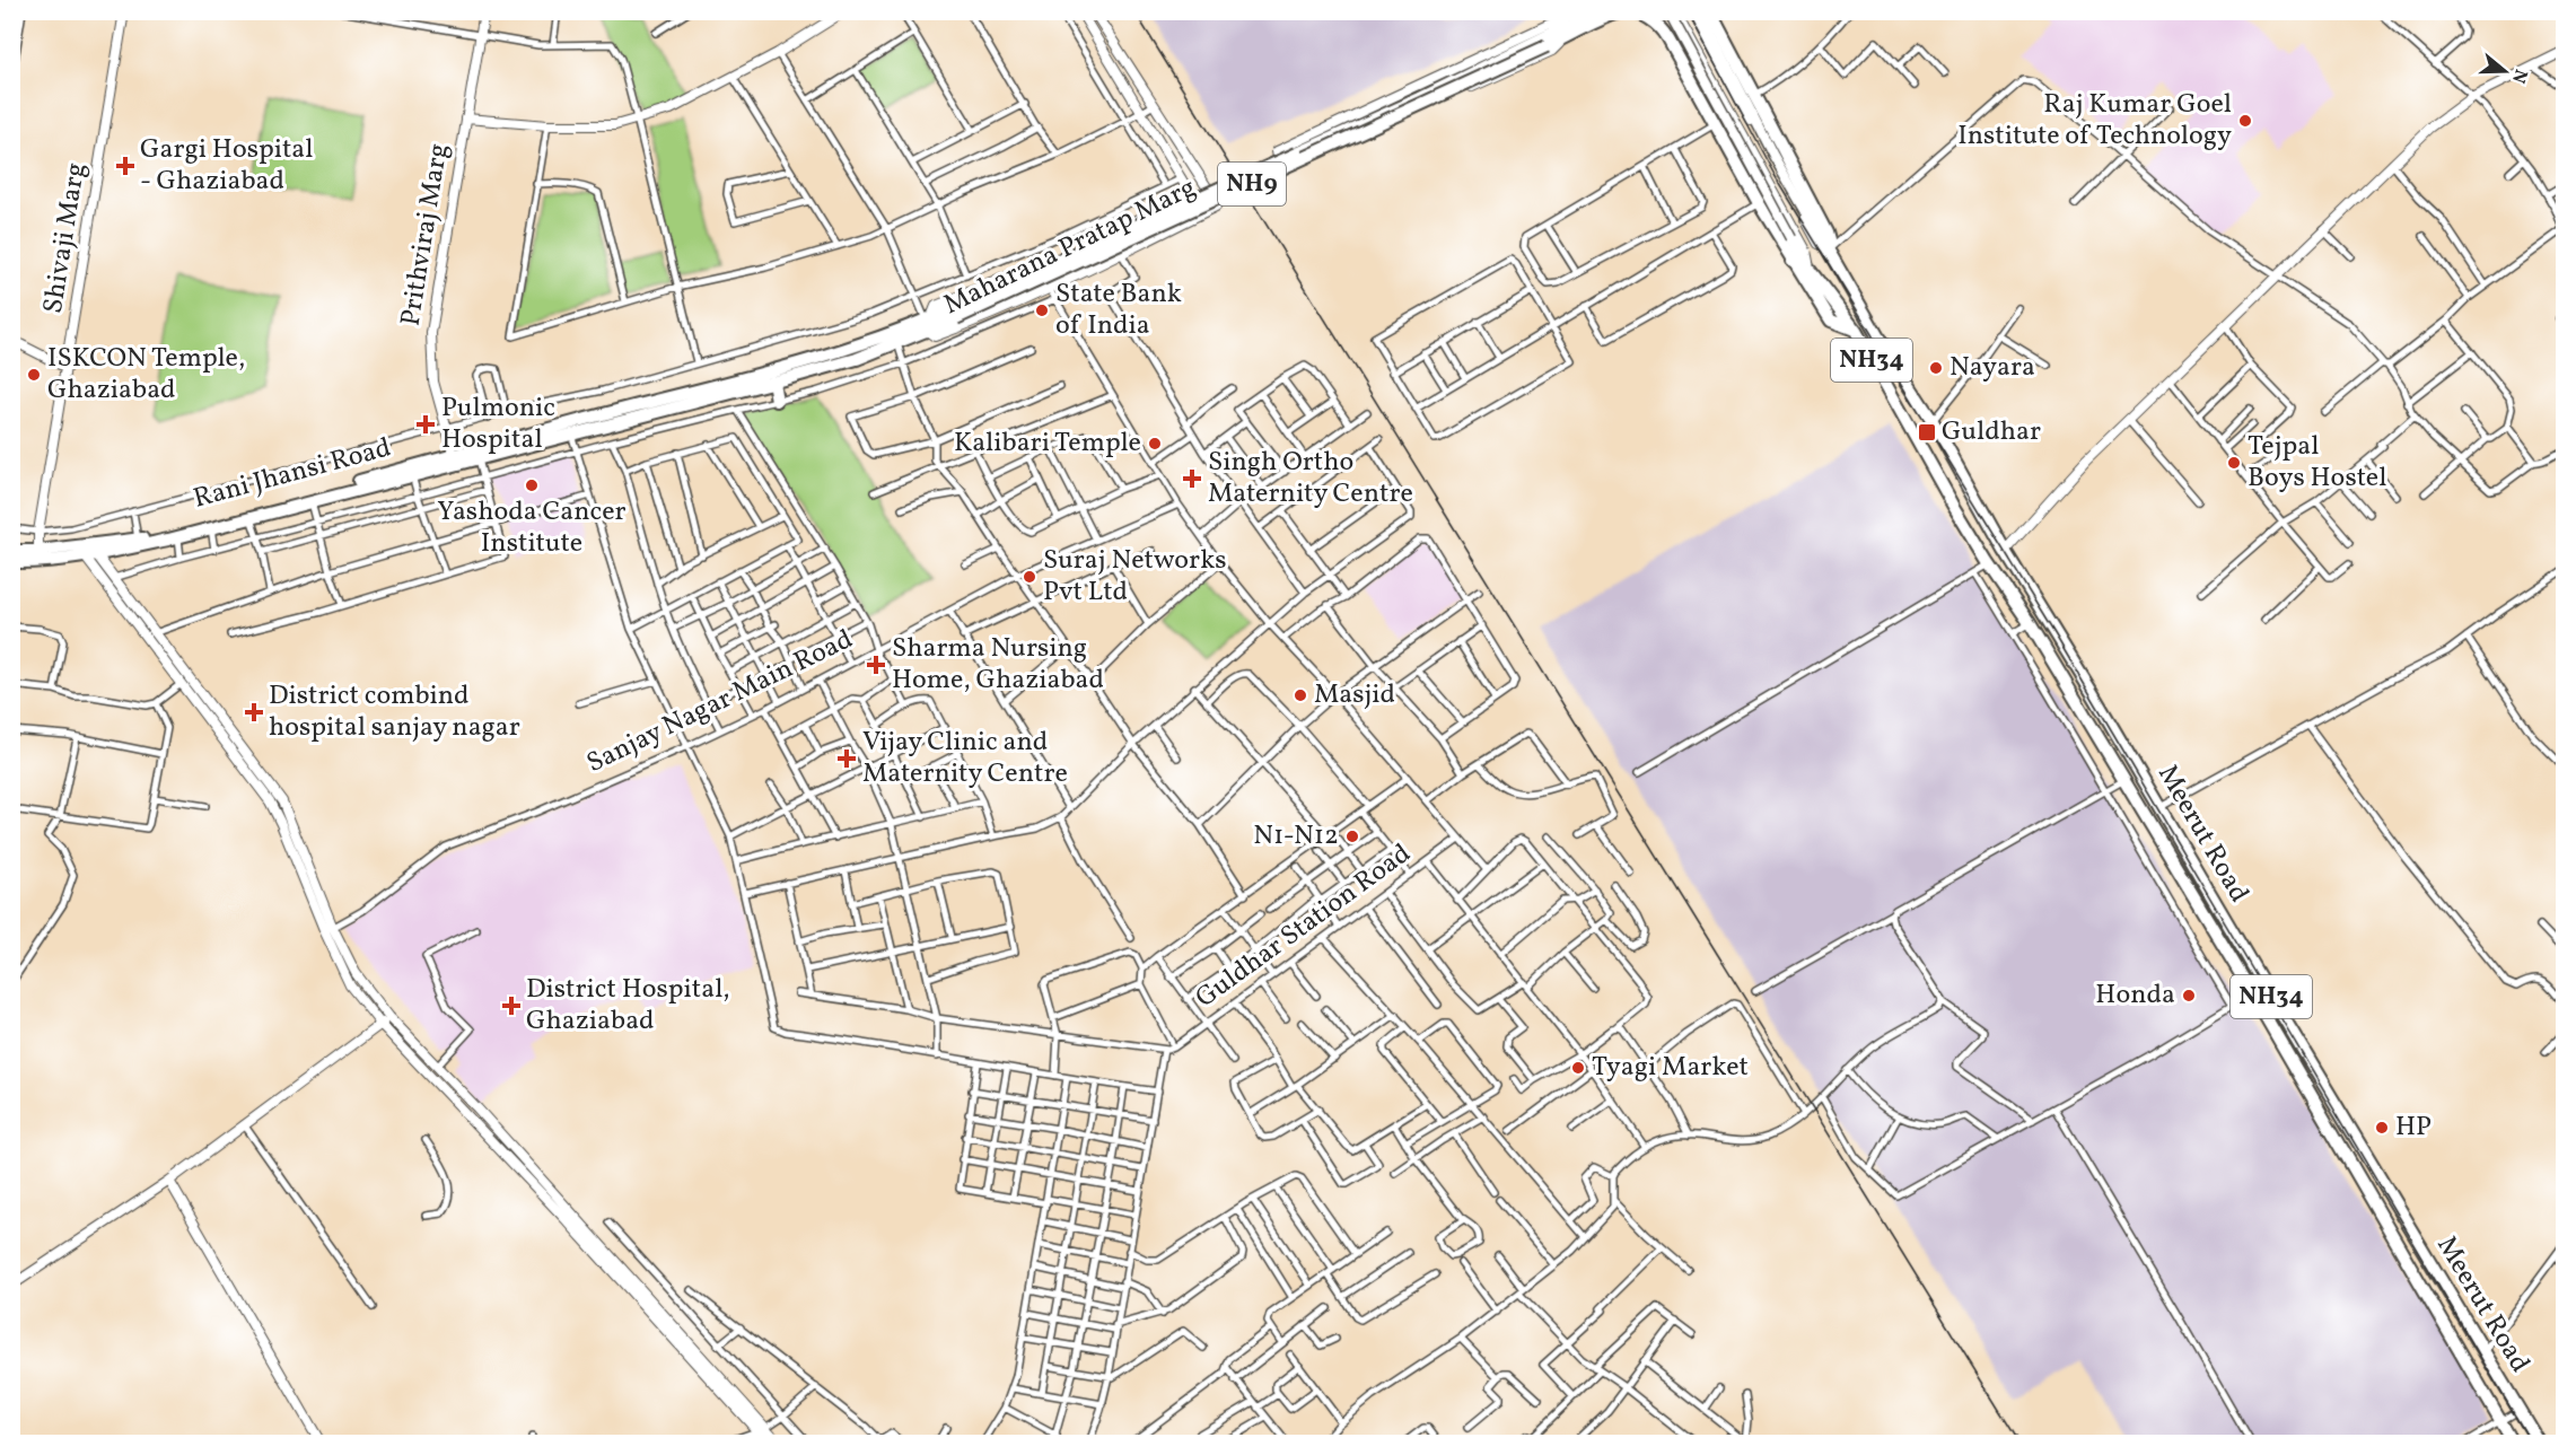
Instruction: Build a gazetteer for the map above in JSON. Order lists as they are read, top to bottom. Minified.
{"streets":{"highway":["NH9","NH34","Rani Jhansi Road","Meerut Road"],"street":["Prithviraj Marg","Shivaji Marg","Maharana Pratap Marg","Sanjay Nagar Main Road","Guldhar Station Road"]},"crossings":[["NH9","Maharana Pratap Marg"],["NH9","Rani Jhansi Road"],["Prithviraj Marg","Rani Jhansi Road"],["Shivaji Marg","Rani Jhansi Road"],["Maharana Pratap Marg","Rani Jhansi Road"],["NH34","Meerut Road"]],"places":{"other":["Raj Kumar Goel Institute of Technology","State Bank of India","Nayara","ISKCON Temple, Ghaziabad","Kalibari Temple","Tejpal Boys Hostel","Yashoda Cancer Institute","Suraj Networks Pvt Ltd","Masjid","N1-N12","Honda","Tyagi Market","HP"],"health":["Gargi Hospital - Ghaziabad","Pulmonic Hospital","Singh Ortho Maternity Centre","Sharma Nursing Home, Ghaziabad","District combind hospital sanjay nagar","Vijay Clinic and Maternity Centre","District Hospital, Ghaziabad"],"transit":["Guldhar"]},"north":"right"}
